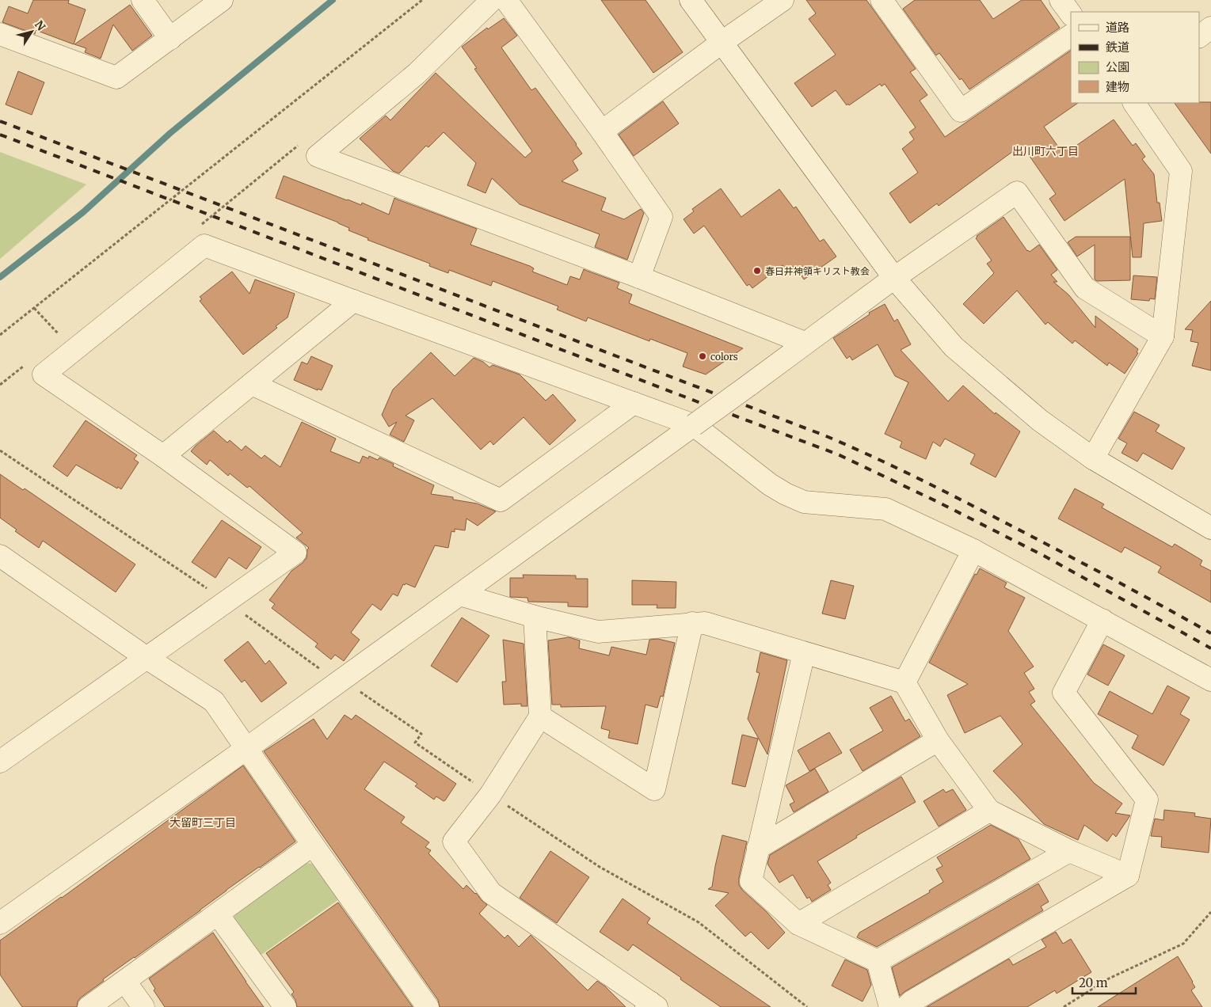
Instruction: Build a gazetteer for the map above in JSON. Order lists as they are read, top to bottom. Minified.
{"districts":["出川町六丁目","大留町三丁目"],"places":["春日井神領キリスト教会","colors"],"legend":["道路","鉄道","公園","建物"],"scale_bar":"20 m","north":"top right"}
